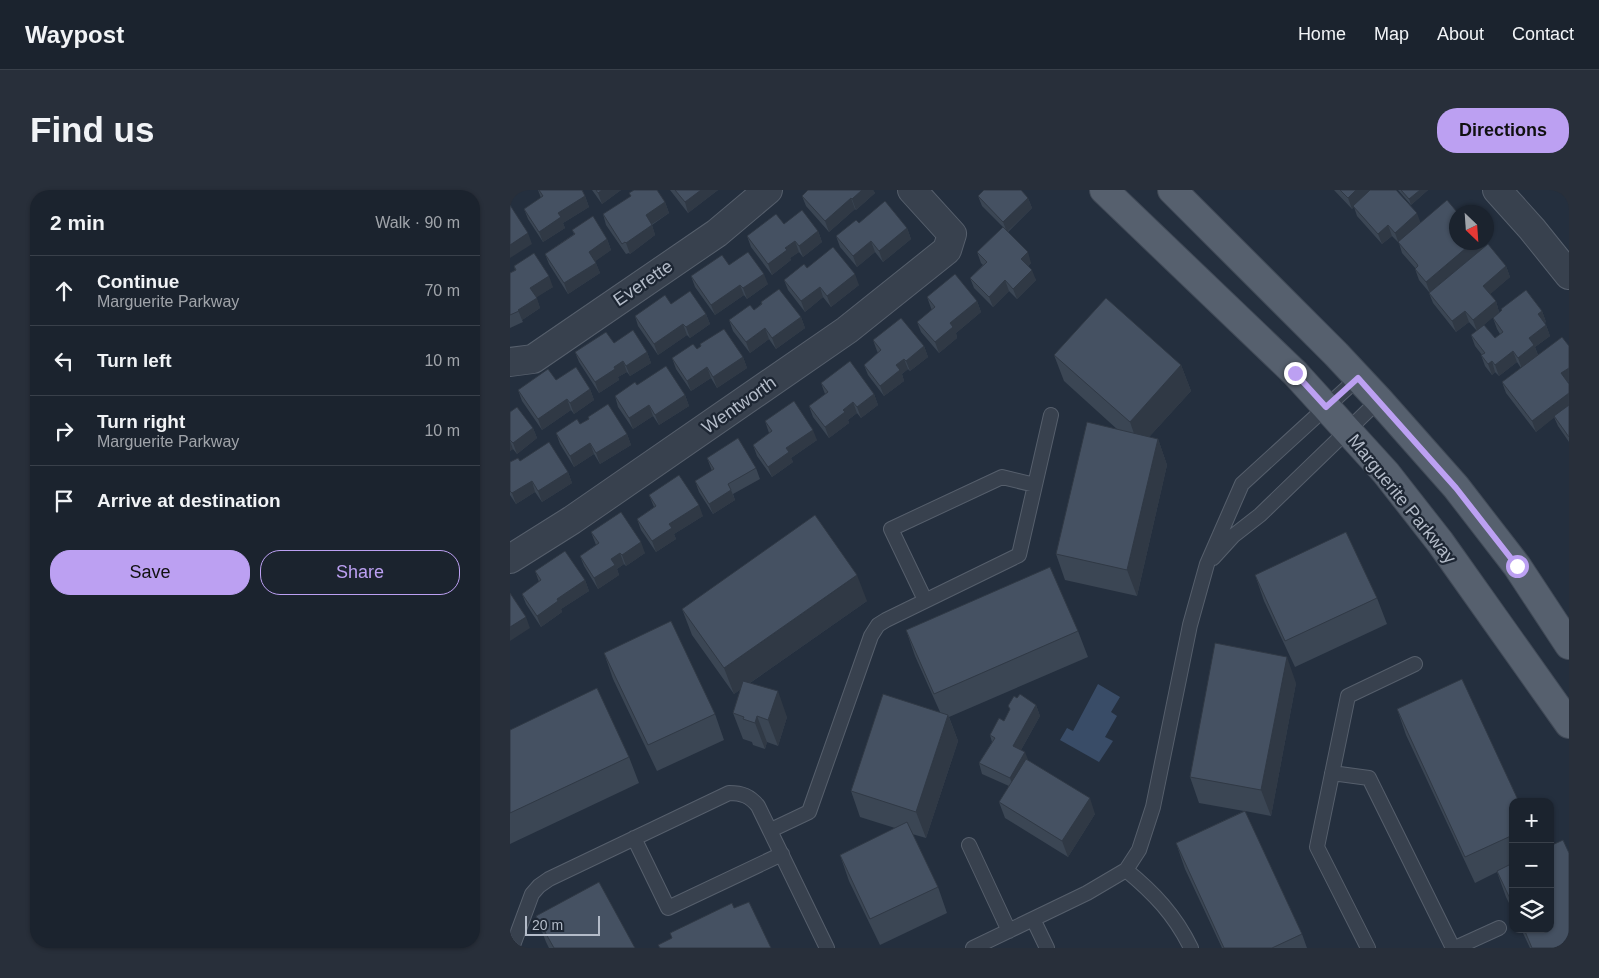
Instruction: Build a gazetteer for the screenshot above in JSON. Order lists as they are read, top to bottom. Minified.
{"streets":{"main road":["Marguerite Parkway"],"street":["Everette","Wentworth"]},"scale_bar":"20 m","north":"bottom right","page":{"header":"Waypost","nav":["Home","Map","About","Contact"],"buttons":["Directions",["Save","Share"]],"title":"Find us","heading":["2 min","Walk · 90 m"],"list":[["Continue","Marguerite Parkway","70 m"],["Turn left","10 m"],["Turn right","Marguerite Parkway","10 m"],"Arrive at destination"],"map_buttons":["+","−"],"scale":"20 m"}}
